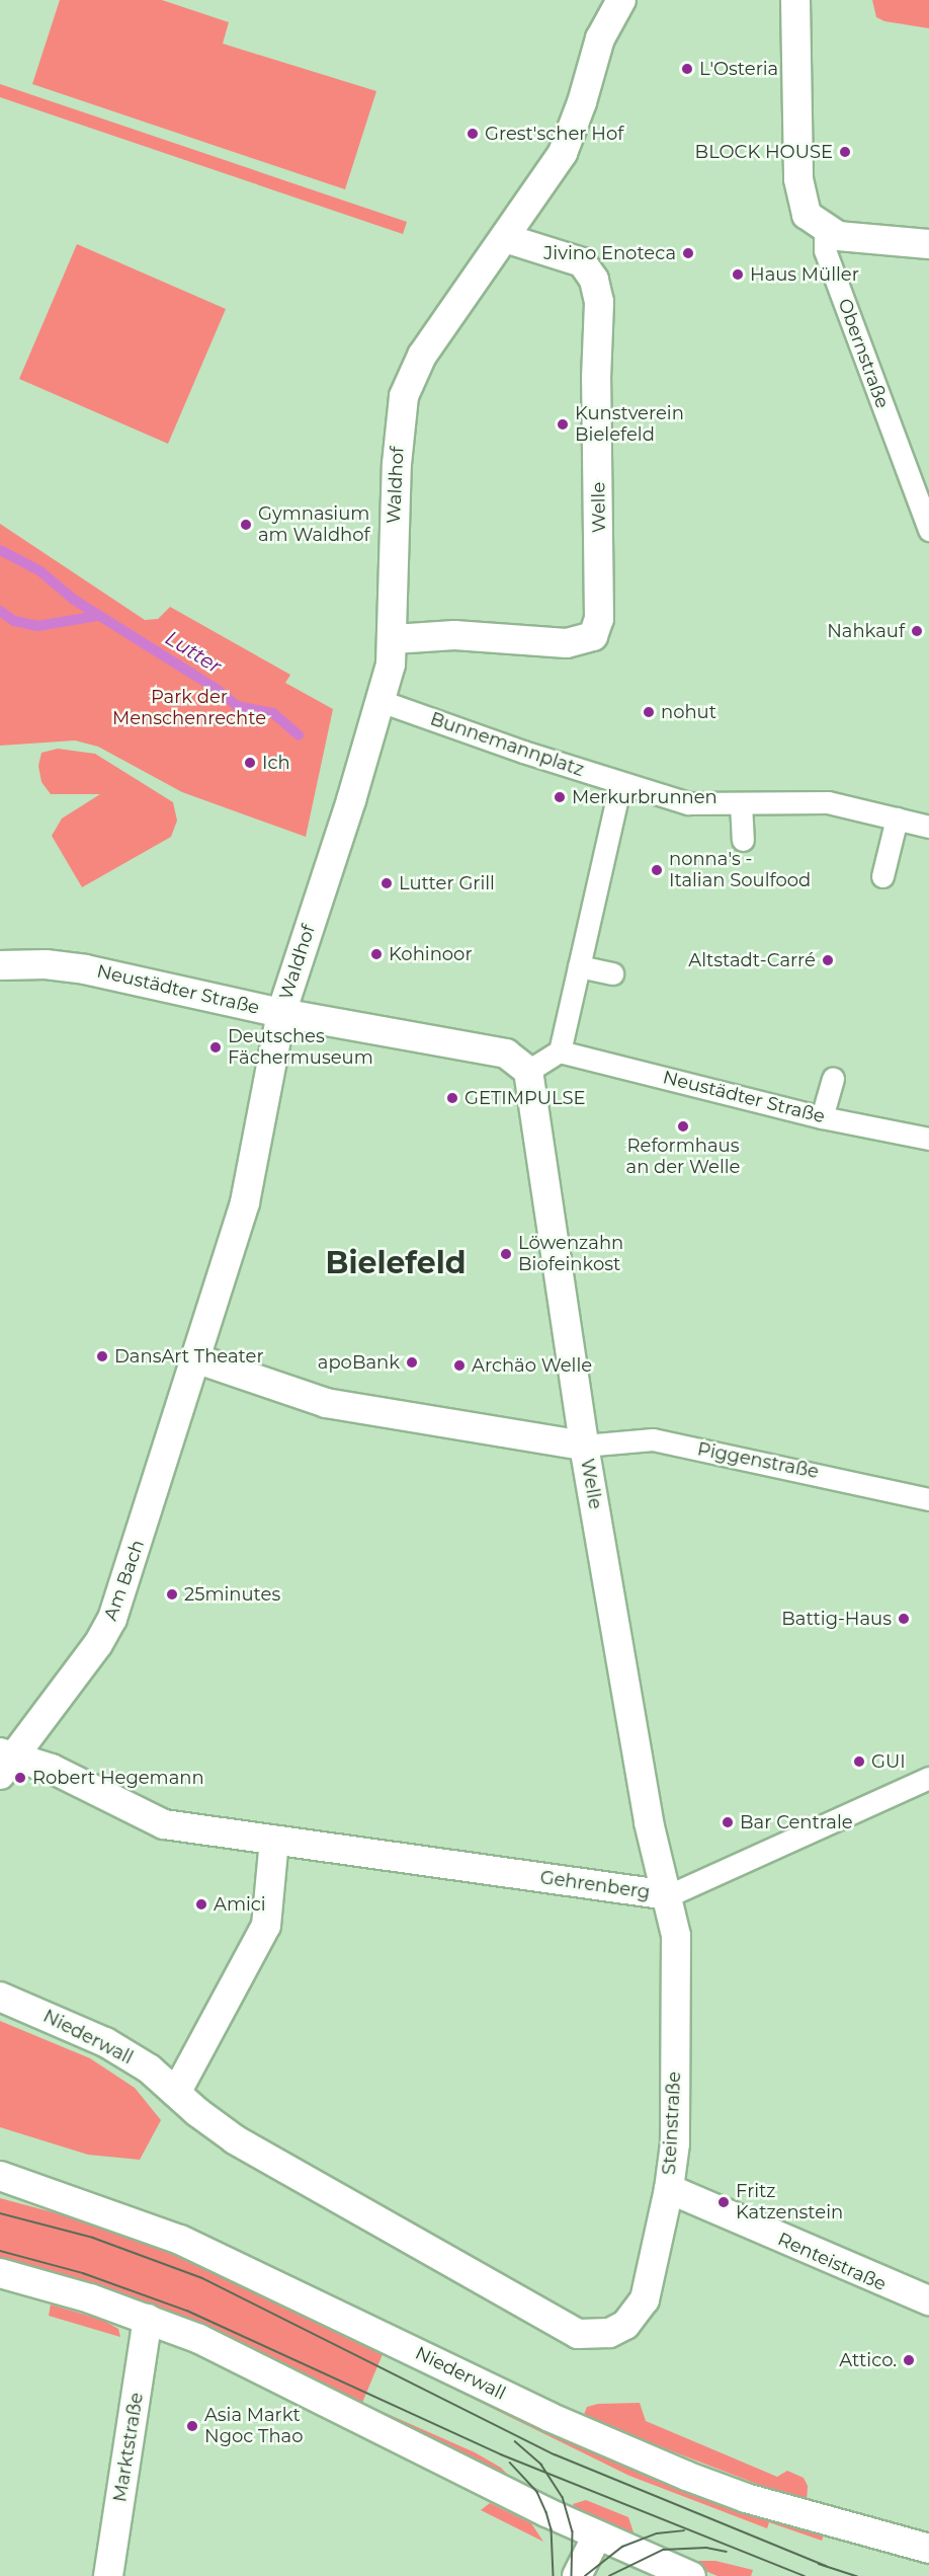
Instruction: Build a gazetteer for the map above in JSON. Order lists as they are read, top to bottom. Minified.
{"streets":{"street":["Obernstraße","Waldhof","Welle","Bunnemannplatz","Neustädter Straße","Piggenstraße","Am Bach","Gehrenberg","Niederwall","Steinstraße","Renteistraße","Marktstraße"]},"crossings":[["Waldhof","Welle"],["Waldhof","Bunnemannplatz"],["Waldhof","Neustädter Straße"],["Waldhof","Am Bach"],["Welle","Neustädter Straße"],["Welle","Piggenstraße"],["Welle","Gehrenberg"],["Welle","Steinstraße"],["Neustädter Straße","Am Bach"],["Am Bach","Gehrenberg"],["Gehrenberg","Steinstraße"],["Niederwall","Steinstraße"],["Steinstraße","Renteistraße"]],"districts":["Bielefeld"],"water":["Lutter"],"parks":["Park der Menschenrechte"],"places":["L'Osteria","Grest'scher Hof","BLOCK HOUSE","Jivino Enoteca","Haus Müller","Kunstverein Bielefeld","Gymnasium am Waldhof","Nahkauf","nohut","Ich","Merkurbrunnen","nonna's - Italian Soulfood","Lutter Grill","Kohinoor","Altstadt-Carré","Deutsches Fächermuseum","GETIMPULSE","Reformhaus an der Welle","Löwenzahn Biofeinkost","DansArt Theater","apoBank","Archäo Welle","25minutes","Battig-Haus","GUI","Robert Hegemann","Bar Centrale","Amici","Fritz Katzenstein","Attico.","Asia Markt Ngoc Thao"]}
